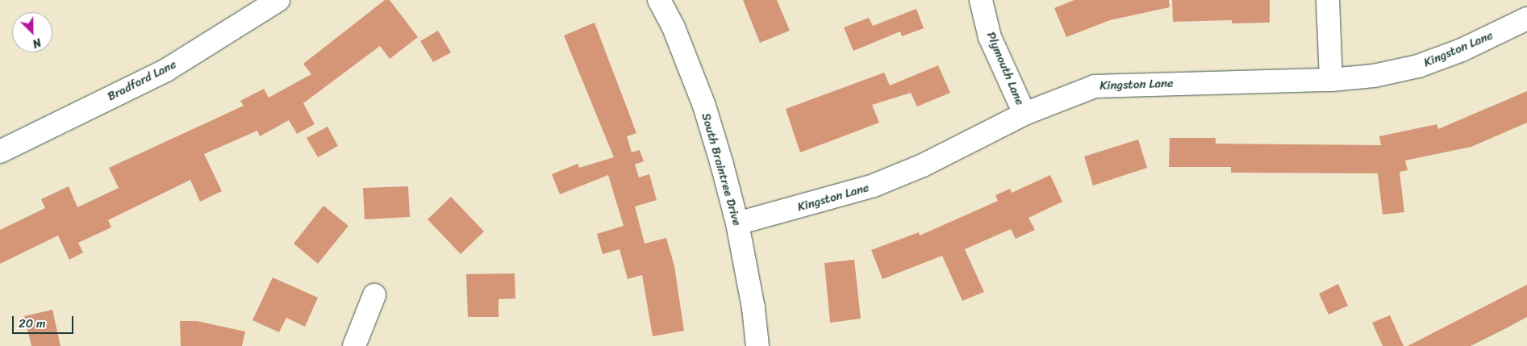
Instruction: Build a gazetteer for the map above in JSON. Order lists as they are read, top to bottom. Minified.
{"streets":{"street":["Kingston Lane","Plymouth Lane","Bradford Lane","South Braintree Drive"]},"crossings":[["Kingston Lane","Plymouth Lane"],["Kingston Lane","South Braintree Drive"]],"scale_bar":"20 m","north":"bottom right"}
